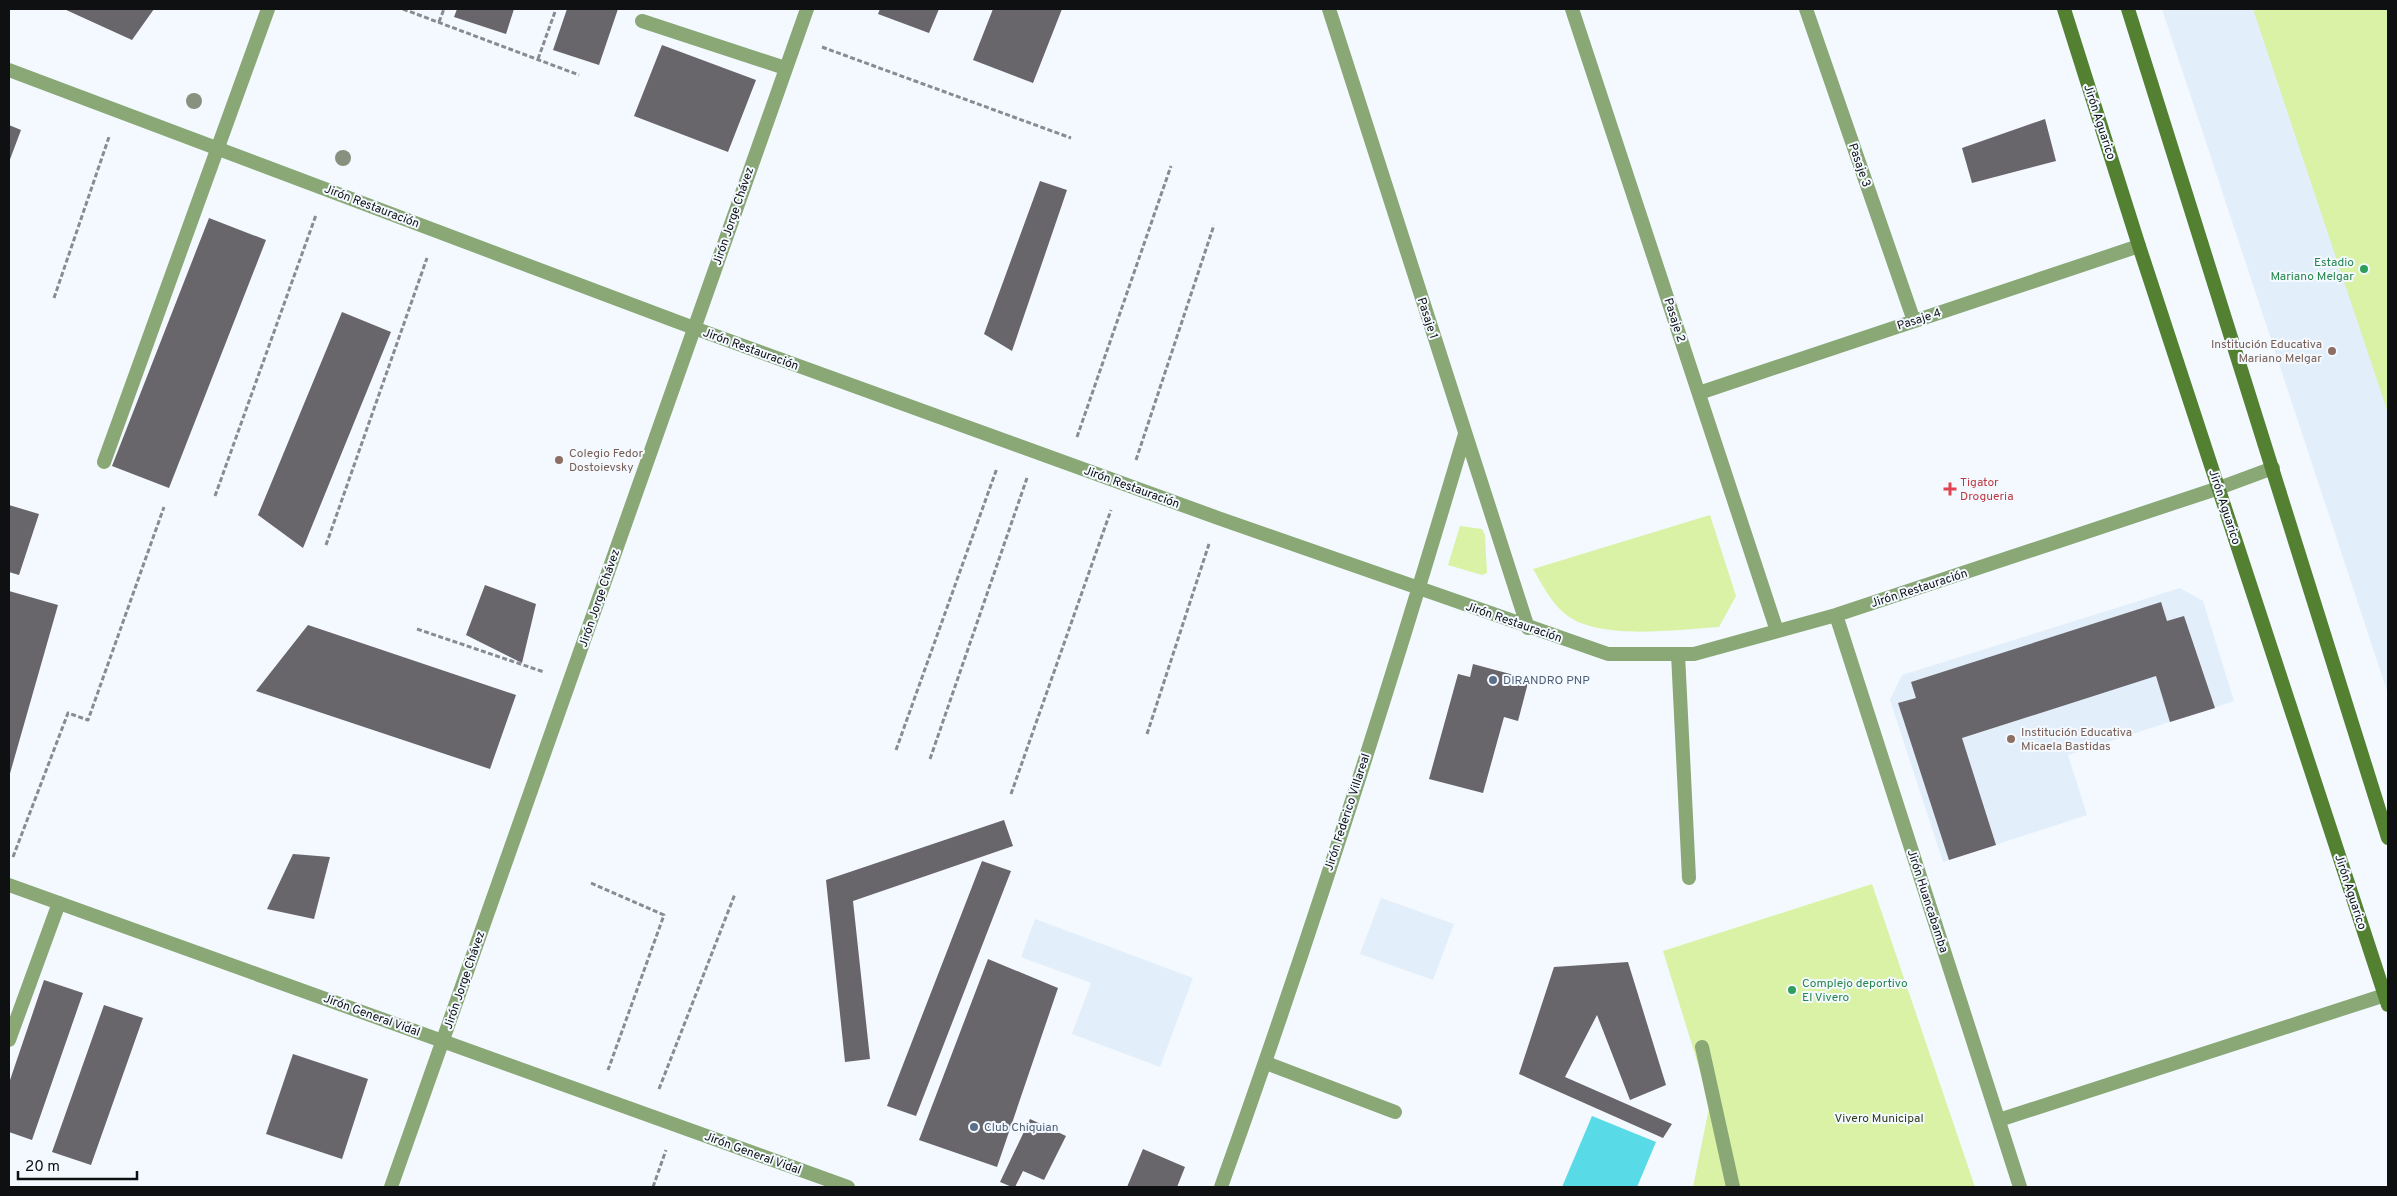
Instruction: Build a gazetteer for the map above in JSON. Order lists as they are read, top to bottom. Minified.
{"streets":{"main road":["Jirón Aguarico"],"street":["Pasaje 3","Jirón Restauración","Jirón Jorge Chávez","Pasaje 1","Pasaje 4","Pasaje 2","Jirón Federico Villareal","Jirón Huancabamba","Jirón General Vidal"]},"crossings":[["Jirón Aguarico","Jirón Restauración"],["Jirón Aguarico","Pasaje 4"],["Pasaje 3","Pasaje 4"],["Jirón Restauración","Jirón Jorge Chávez"],["Jirón Restauración","Pasaje 1"],["Jirón Restauración","Pasaje 2"],["Jirón Restauración","Jirón Federico Villareal"],["Jirón Restauración","Jirón Huancabamba"],["Jirón Jorge Chávez","Jirón General Vidal"],["Pasaje 1","Jirón Federico Villareal"],["Pasaje 4","Pasaje 2"]],"parks":["Vivero Municipal"],"places":{"other":["Estadio Mariano Melgar","Institución Educativa Mariano Melgar","Colegio Fedor Dostoievsky","DIRANDRO PNP","Institución Educativa Micaela Bastidas","Complejo deportivo El Vivero","Club Chiquian"],"health":["Tigator Drogueria"]},"scale_bar":"20 m"}
